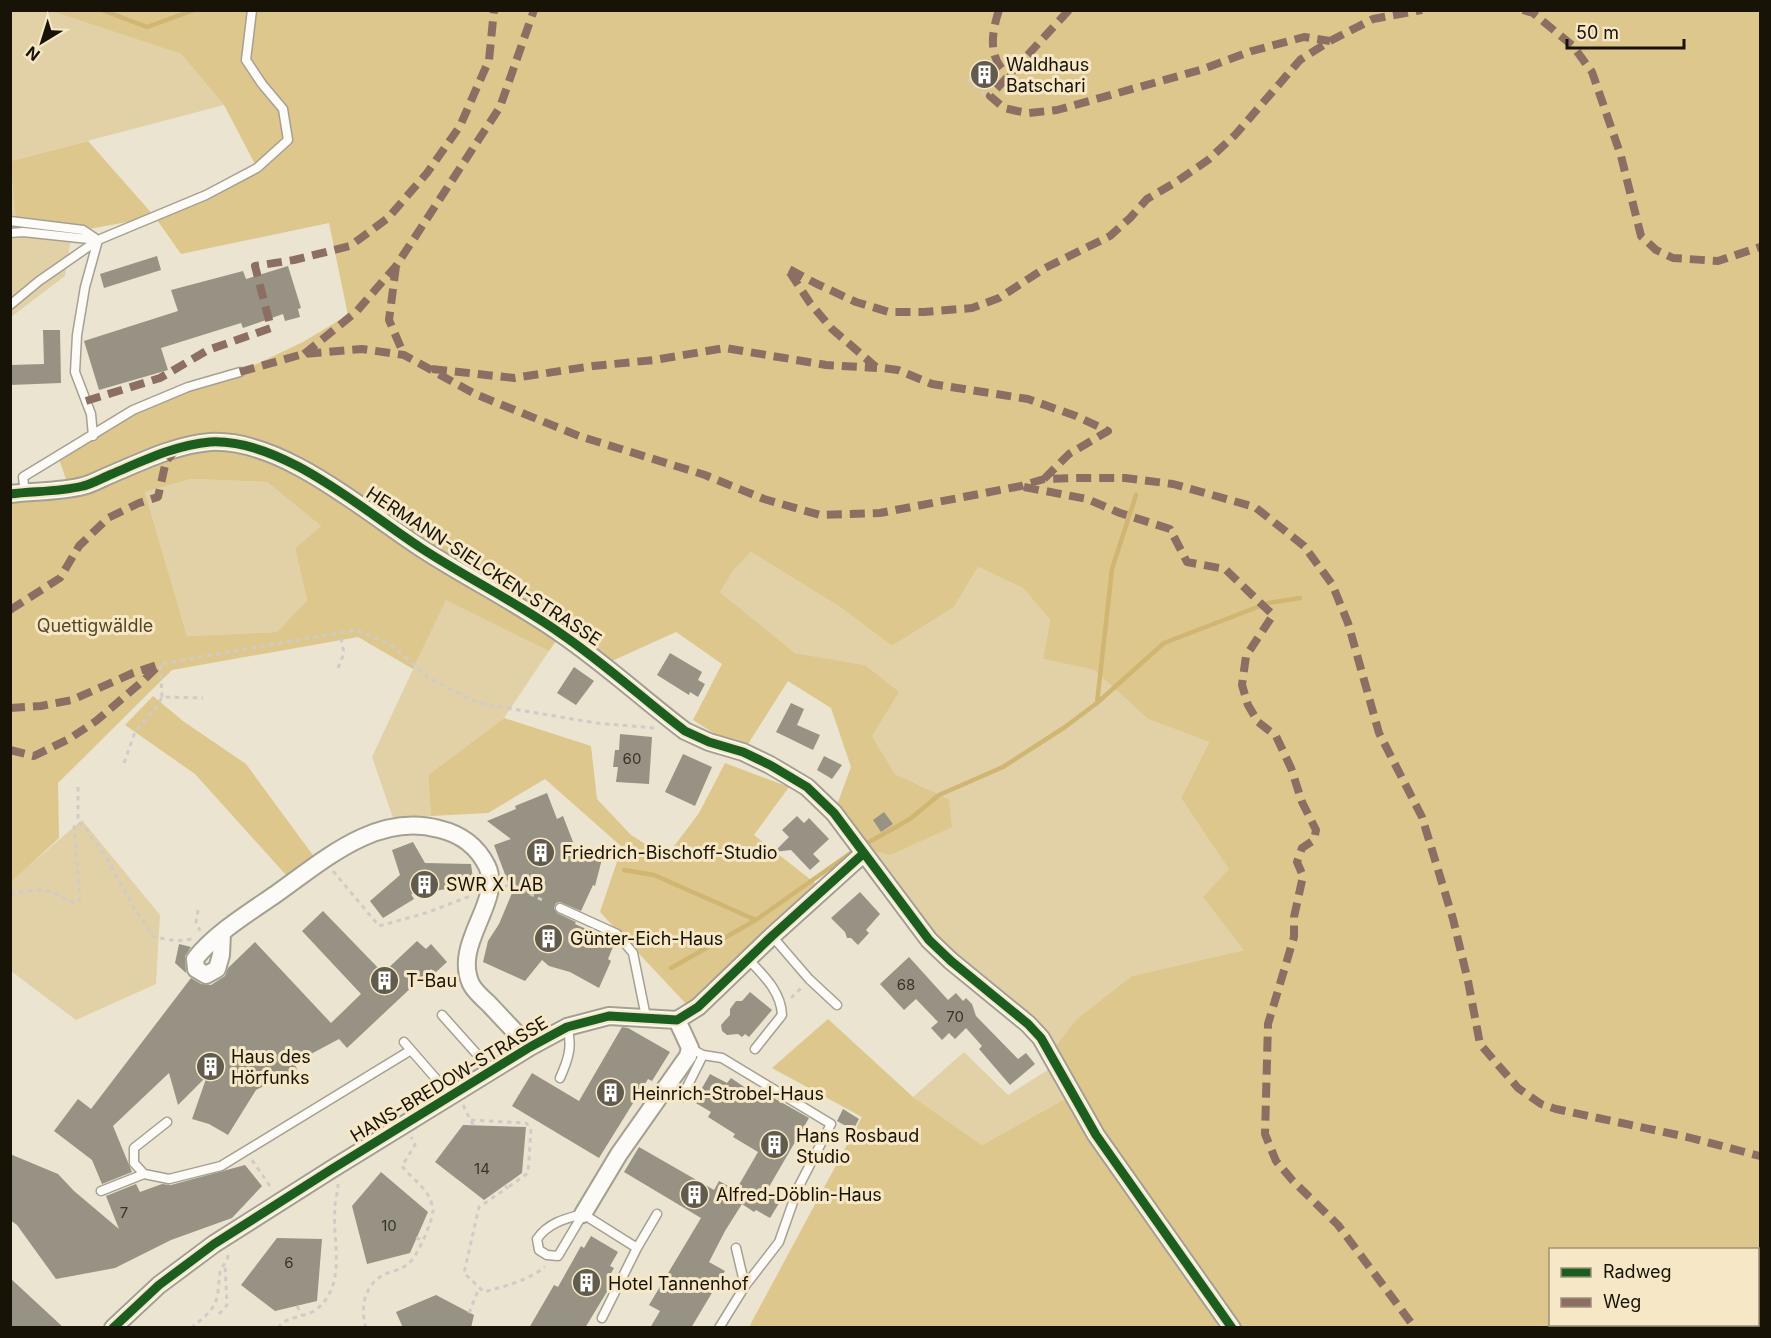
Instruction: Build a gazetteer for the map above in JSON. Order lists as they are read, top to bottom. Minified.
{"streets":{"street":["HERMANN-SIELCKEN-STRASSE","HANS-BREDOW-STRASSE"]},"parks":["Quettigwäldle"],"places":{"building":["Waldhaus Batschari","Friedrich-Bischoff-Studio","SWR X LAB","Günter-Eich-Haus","T-Bau","Haus des Hörfunks","Heinrich-Strobel-Haus","Hans Rosbaud Studio","Alfred-Döblin-Haus","Hotel Tannenhof"]},"house_numbers":["60","68","70","14","7","10","6"],"legend":["Radweg","Weg"],"scale_bar":"50 m","north":"bottom left"}
